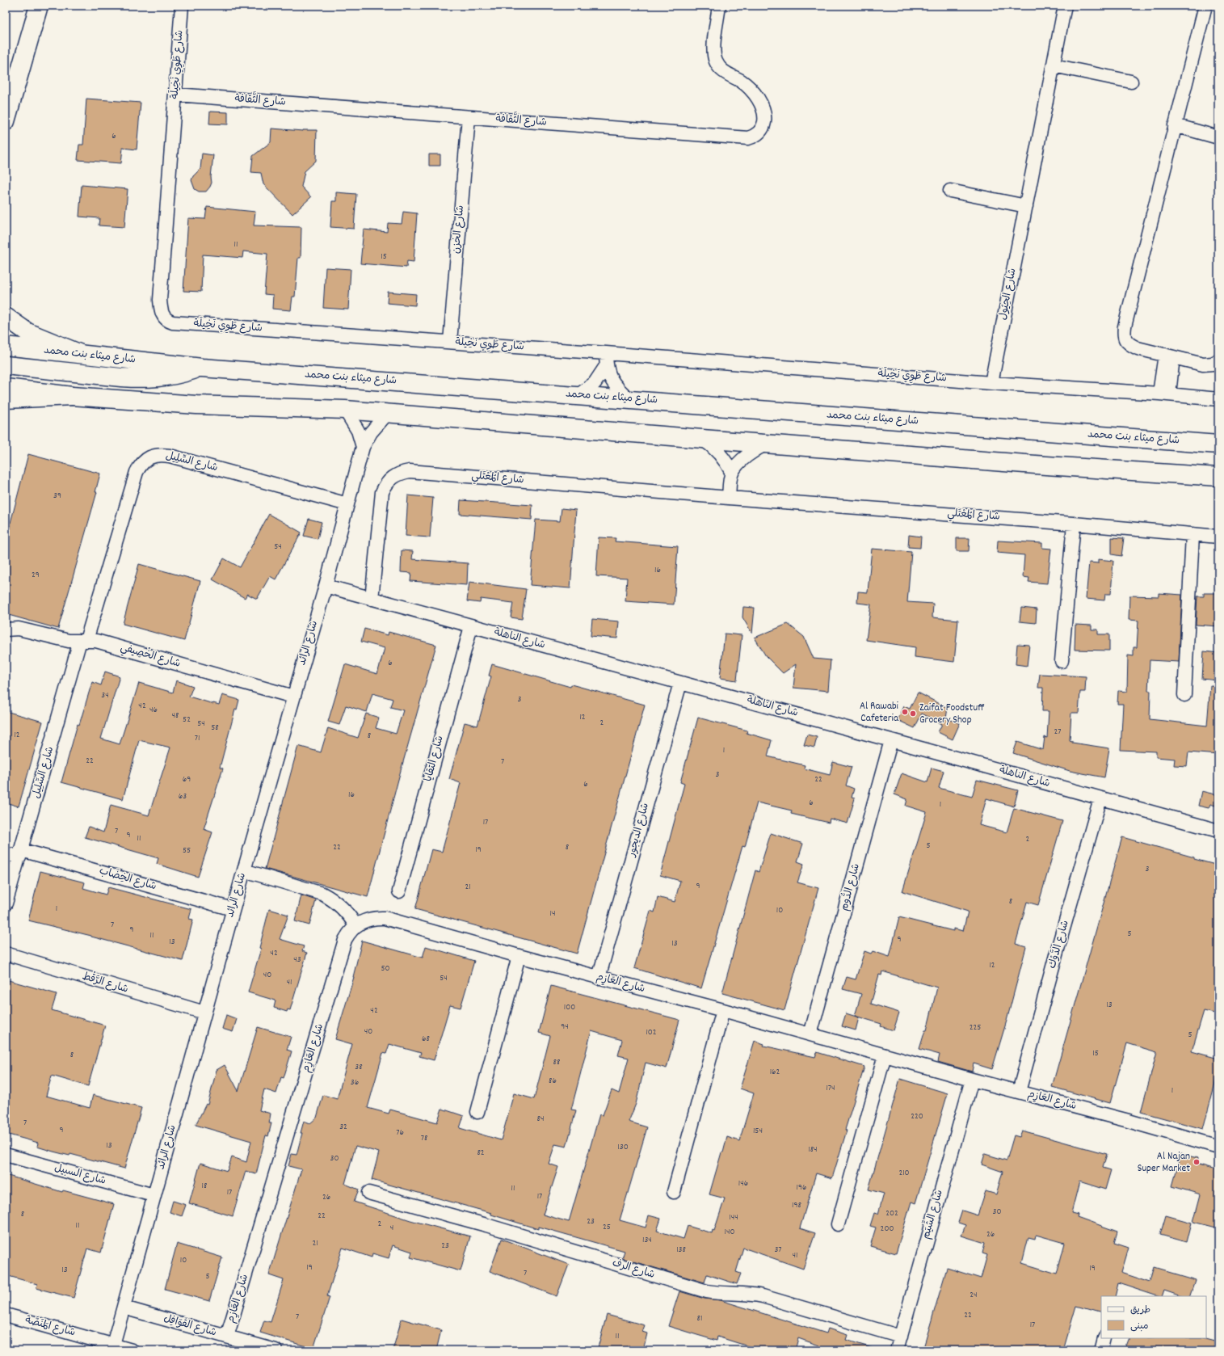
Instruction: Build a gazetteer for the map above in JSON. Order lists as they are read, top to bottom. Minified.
{"streets":{"main road":["شارع ميثاء بنت محمد"],"street":["شارع طَوِي نَخِيلَة","شارع الثَّقافة","شارع الخزن","شارع الحِيُول","شارع السِّلِيل","شارع المُعْتَلي","شارع الناهلة","شارع الرائد","شارع الخْصِيفي","شارع التقايا","شارع الديجور","شارع الخِضَاب","شارع الدُّوم","شارع الدَّوْك","شارع الرَّقْط","شارع العَازِم","شارع السبيل","شارع الشِّيَم","شارع الرف","شارع القَوَافِل","شارع المَنَصَّة"]},"crossings":[["شارع طَوِي نَخِيلَة","شارع الثَّقافة"],["شارع طَوِي نَخِيلَة","شارع الخزن"],["شارع طَوِي نَخِيلَة","شارع الحِيُول"],["شارع الثَّقافة","شارع الخزن"],["شارع السِّلِيل","شارع الرائد"],["شارع السِّلِيل","شارع الخْصِيفي"],["شارع السِّلِيل","شارع الخِضَاب"],["شارع المُعْتَلي","شارع الناهلة"],["شارع الناهلة","شارع الرائد"],["شارع الناهلة","شارع التقايا"],["شارع الناهلة","شارع الديجور"],["شارع الناهلة","شارع الدُّوم"],["شارع الناهلة","شارع الدَّوْك"],["شارع الرائد","شارع الخْصِيفي"],["شارع الرائد","شارع الخِضَاب"],["شارع الرائد","شارع الرَّقْط"],["شارع الرائد","شارع السبيل"],["شارع الرائد","شارع القَوَافِل"],["شارع الرائد","شارع المَنَصَّة"],["شارع الديجور","شارع العَازِم"],["شارع الدُّوم","شارع العَازِم"],["شارع الدَّوْك","شارع العَازِم"],["شارع العَازِم","شارع الشِّيَم"],["شارع العَازِم","شارع القَوَافِل"],["شارع الشِّيَم","شارع الرف"]],"places":["Al Rawabi Cafeteria","Zaifat Foodstuff Grocery Shop","Al Najan Super Market"],"house_numbers":["6","11","15","39","54","16","29","6","34","3","42","46","48","12","52","2","54","58","27","12","8","71","1","22","7","3","69","22","6","16","63","6","1","17","7","9","11","2","5","22","8","19","55","3","9","21","8","1","10","14","7","9","5","11","9","13","13","42","43","12","50","40","54","41","13","100","42","94","225","40","102","5","68","15","8","88","38","162","86","36","174","1","220","84","7","32","9","154","76","78","13","130","184","82","30","210","146","18","196","11","17","17","26","198","30","202","8","22","144","23","2","11","25","4","200","140","26","134","21","23","138","37","41","10","19","19","13","7","5","24","22","7","81","17","11"],"legend":["طريق","مبنى"]}
